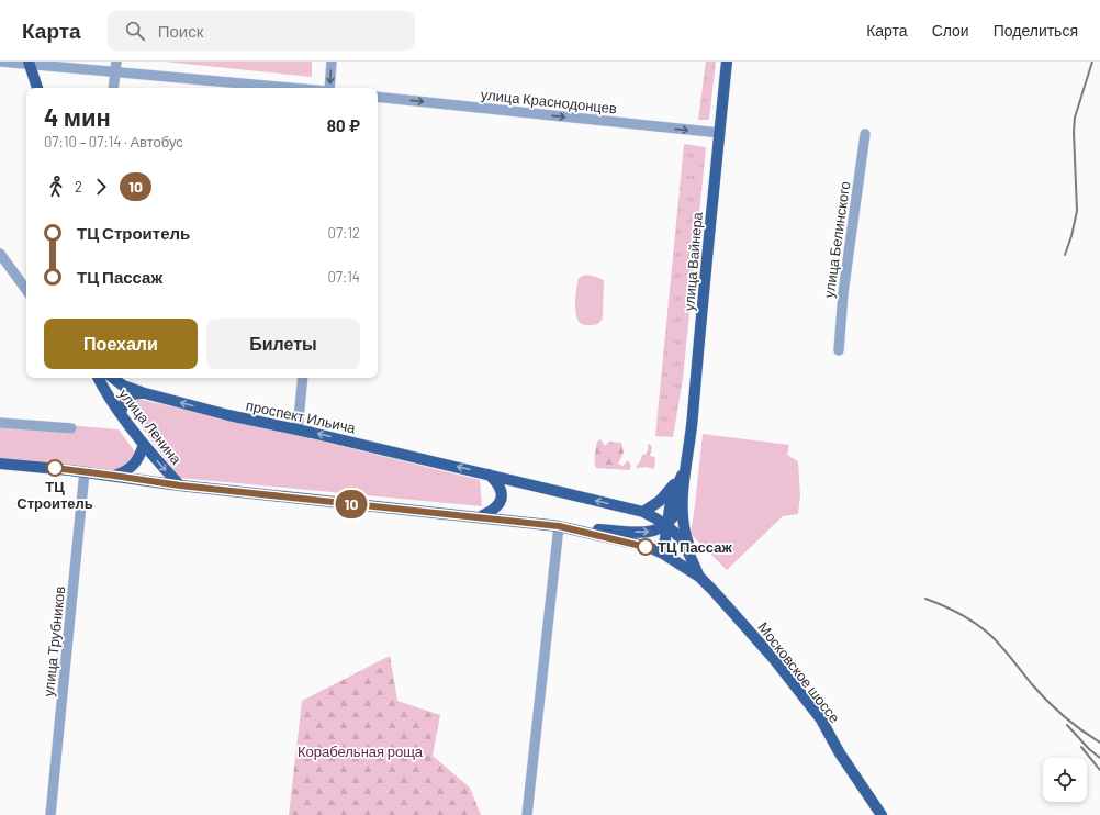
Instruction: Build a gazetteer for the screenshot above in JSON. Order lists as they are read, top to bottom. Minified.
{"streets":{"main road":["улица Вайнера","проспект Ильича","улица Ленина","Московское шоссе"],"street":["улица Краснодонцев","улица Белинского","улица Трубников"]},"crossings":[["улица Краснодонцев","улица Вайнера"],["улица Вайнера","проспект Ильича"],["улица Вайнера","Московское шоссе"],["проспект Ильича","улица Ленина"],["проспект Ильича","Московское шоссе"]],"one_way":["улица Краснодонцев"],"parks":["Корабельная роща"],"places":["ТЦ Строитель","ТЦ Пассаж"],"lines":["bus line 10"],"page":{"header":"Карта","search":"Поиск","nav":["Карта","Слои","Поделиться"],"on_map":"10","heading":["4 мин","07:10 – 07:14 · Автобус","80 ₽"],"legs":["2","10"],"list":[{"name":"ТЦ Строитель","value":"07:12"},{"name":"ТЦ Пассаж","value":"07:14"}],"buttons":["Поехали","Билеты"]}}
